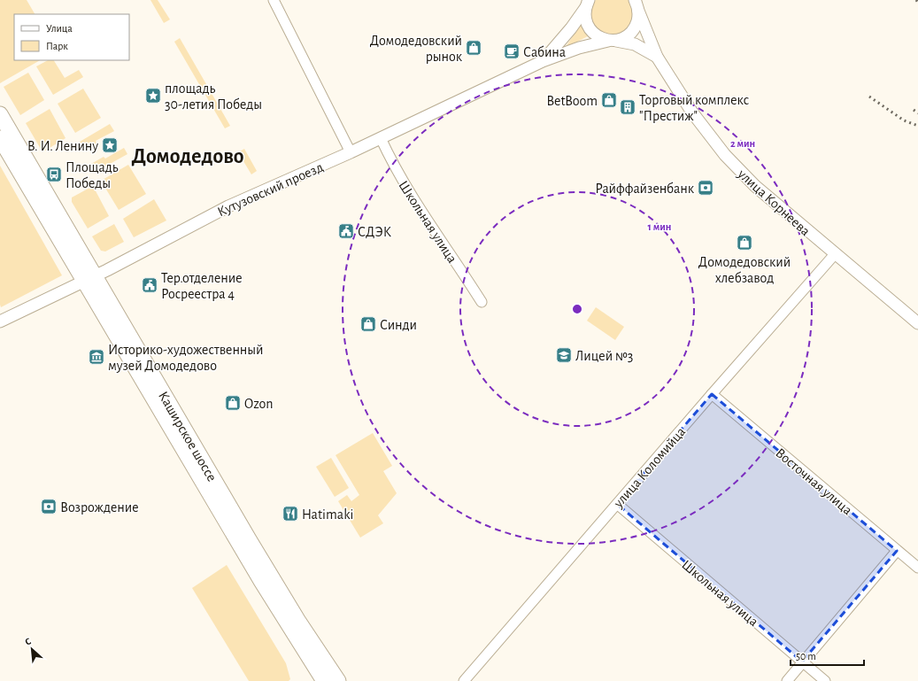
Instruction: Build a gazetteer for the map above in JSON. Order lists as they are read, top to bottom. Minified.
{"streets":{"main road":["Каширское шоссе"],"street":["Кутузовский проезд","улица Корнеева","Школьная улица","улица Коломийца","Восточная улица"]},"crossings":[["Кутузовский проезд","Школьная улица"],["Кутузовский проезд","Каширское шоссе"],["улица Корнеева","улица Коломийца"],["Школьная улица","улица Коломийца"],["улица Коломийца","Восточная улица"]],"districts":["Домодедово"],"places":{"shop":["Домодедовский рынок","BetBoom","Домодедовский хлебзавод","Синди","Ozon"],"cafe":["Сабина"],"place":["площадь 30-летия Победы","В. И. Ленину"],"building":["Торговый комплекс \"Престиж\""],"bus stop":["Площадь Победы"],"bank":["Райффайзенбанк","Возрождение"],"public building":["СДЭК","Тер.отделение Росреестра 4"],"school or university":["Лицей №3"],"museum":["Историко-художественный музей Домодедово"],"restaurant":["Hatimaki"]},"legend":["Улица","Парк"],"scale_bar":"50 m","north":"top left","rings":["2 мин","1 мин"]}
